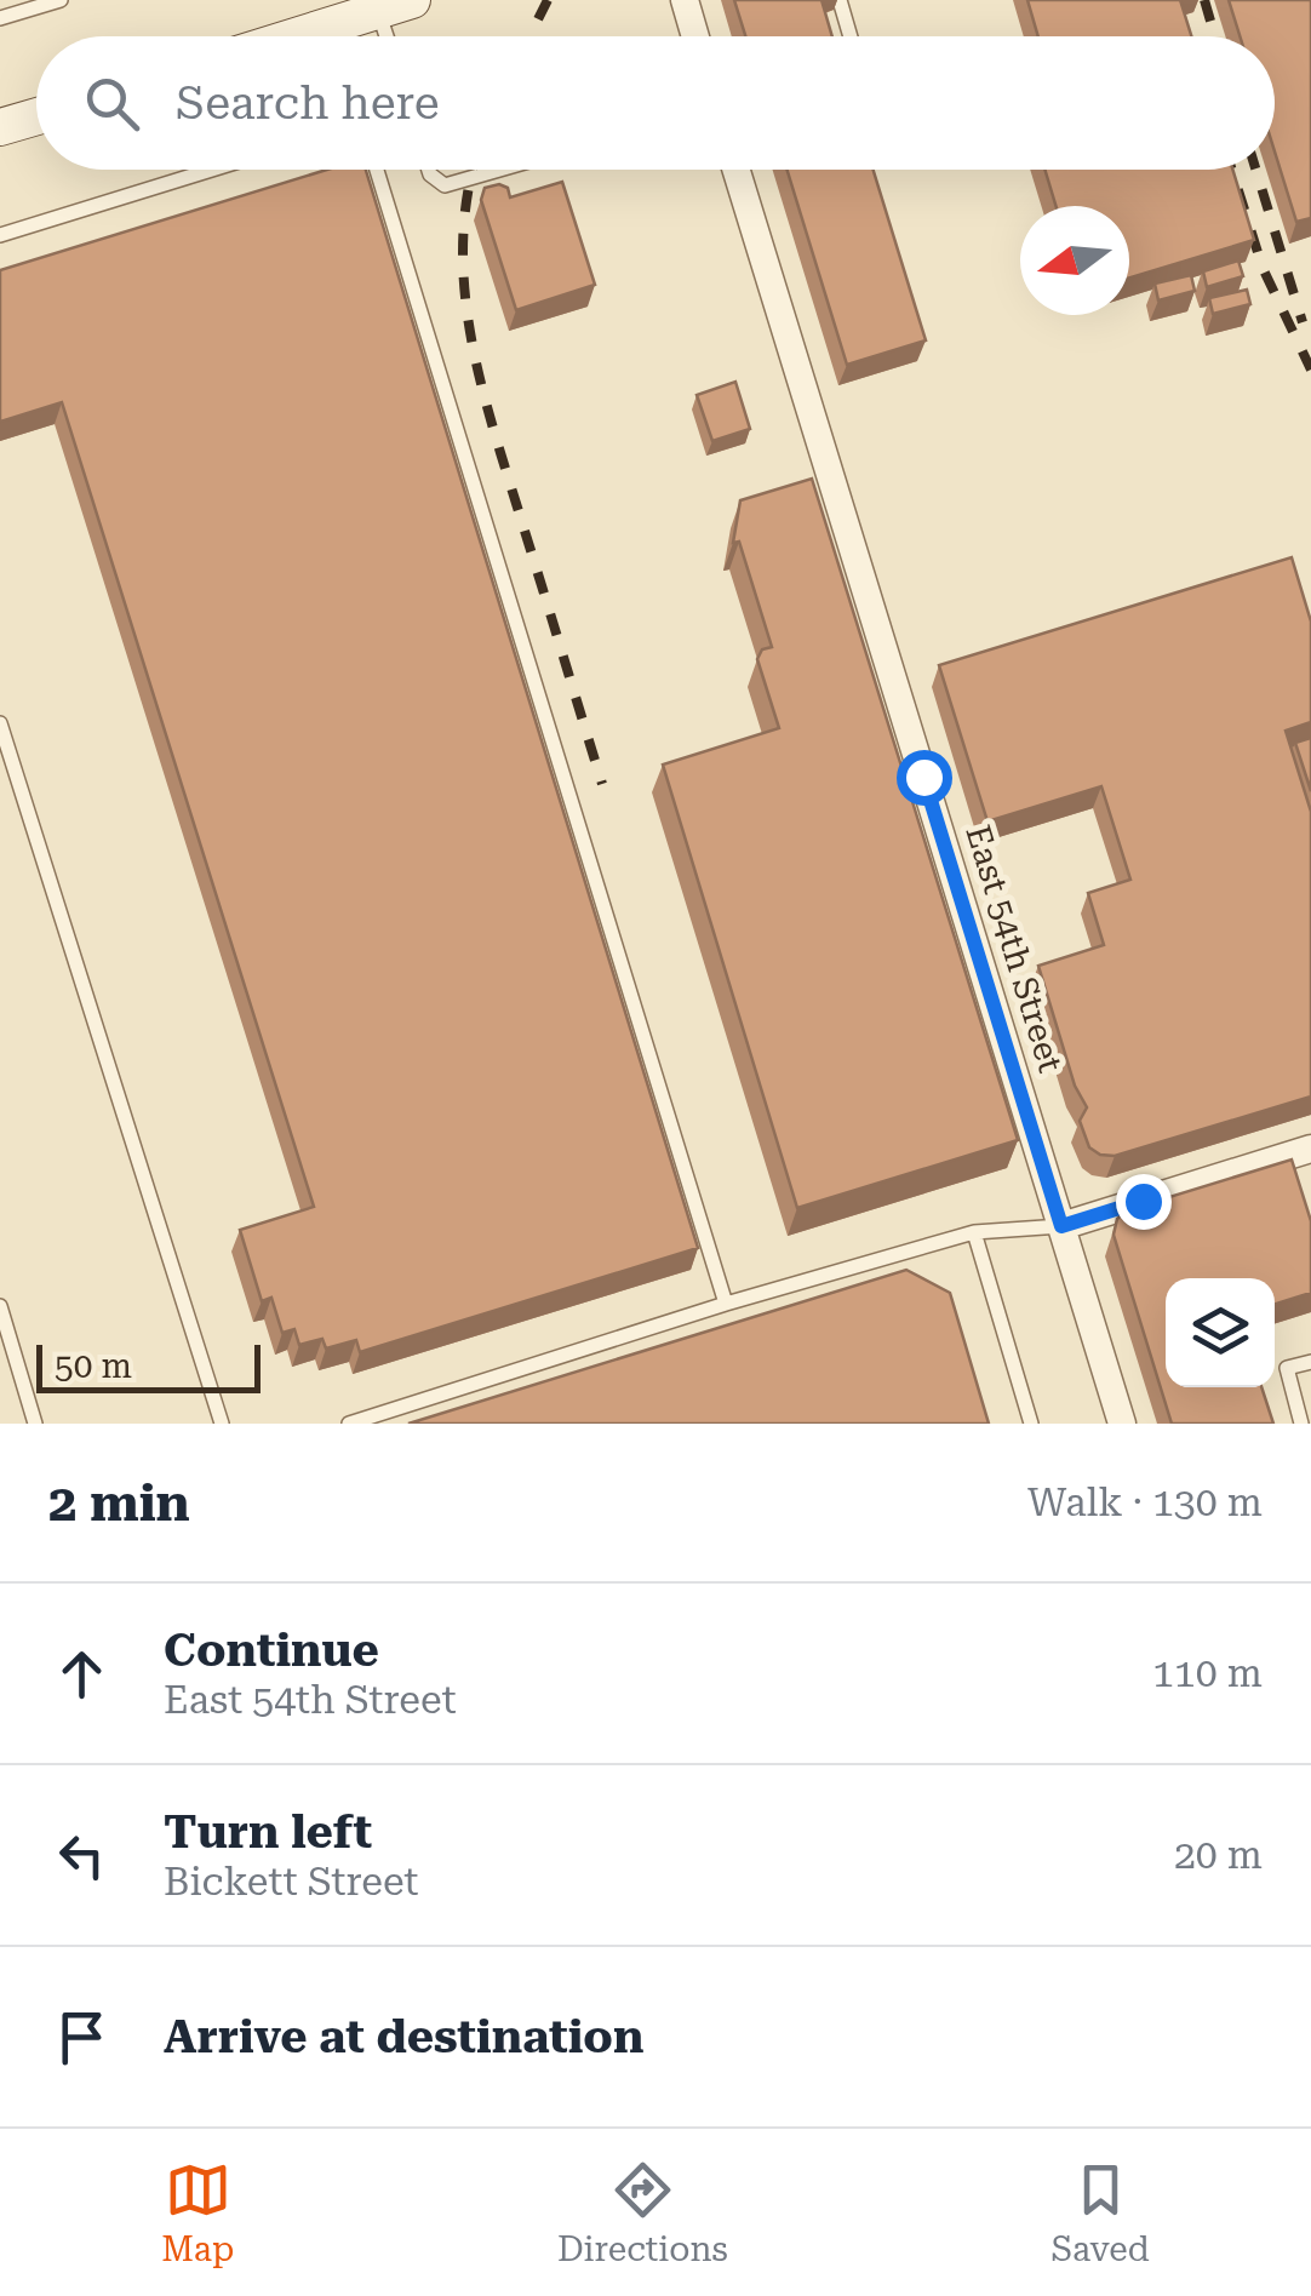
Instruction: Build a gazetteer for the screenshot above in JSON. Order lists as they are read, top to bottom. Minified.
{"streets":{"street":["East 54th Street"]},"scale_bar":"50 m","north":"left","page":{"search":"Search here","scale":"50 m","heading":["2 min","Walk · 130 m"],"list":[["Continue","East 54th Street","110 m"],["Turn left","Bickett Street","20 m"],"Arrive at destination"],"nav":["Map","Directions","Saved"]}}
